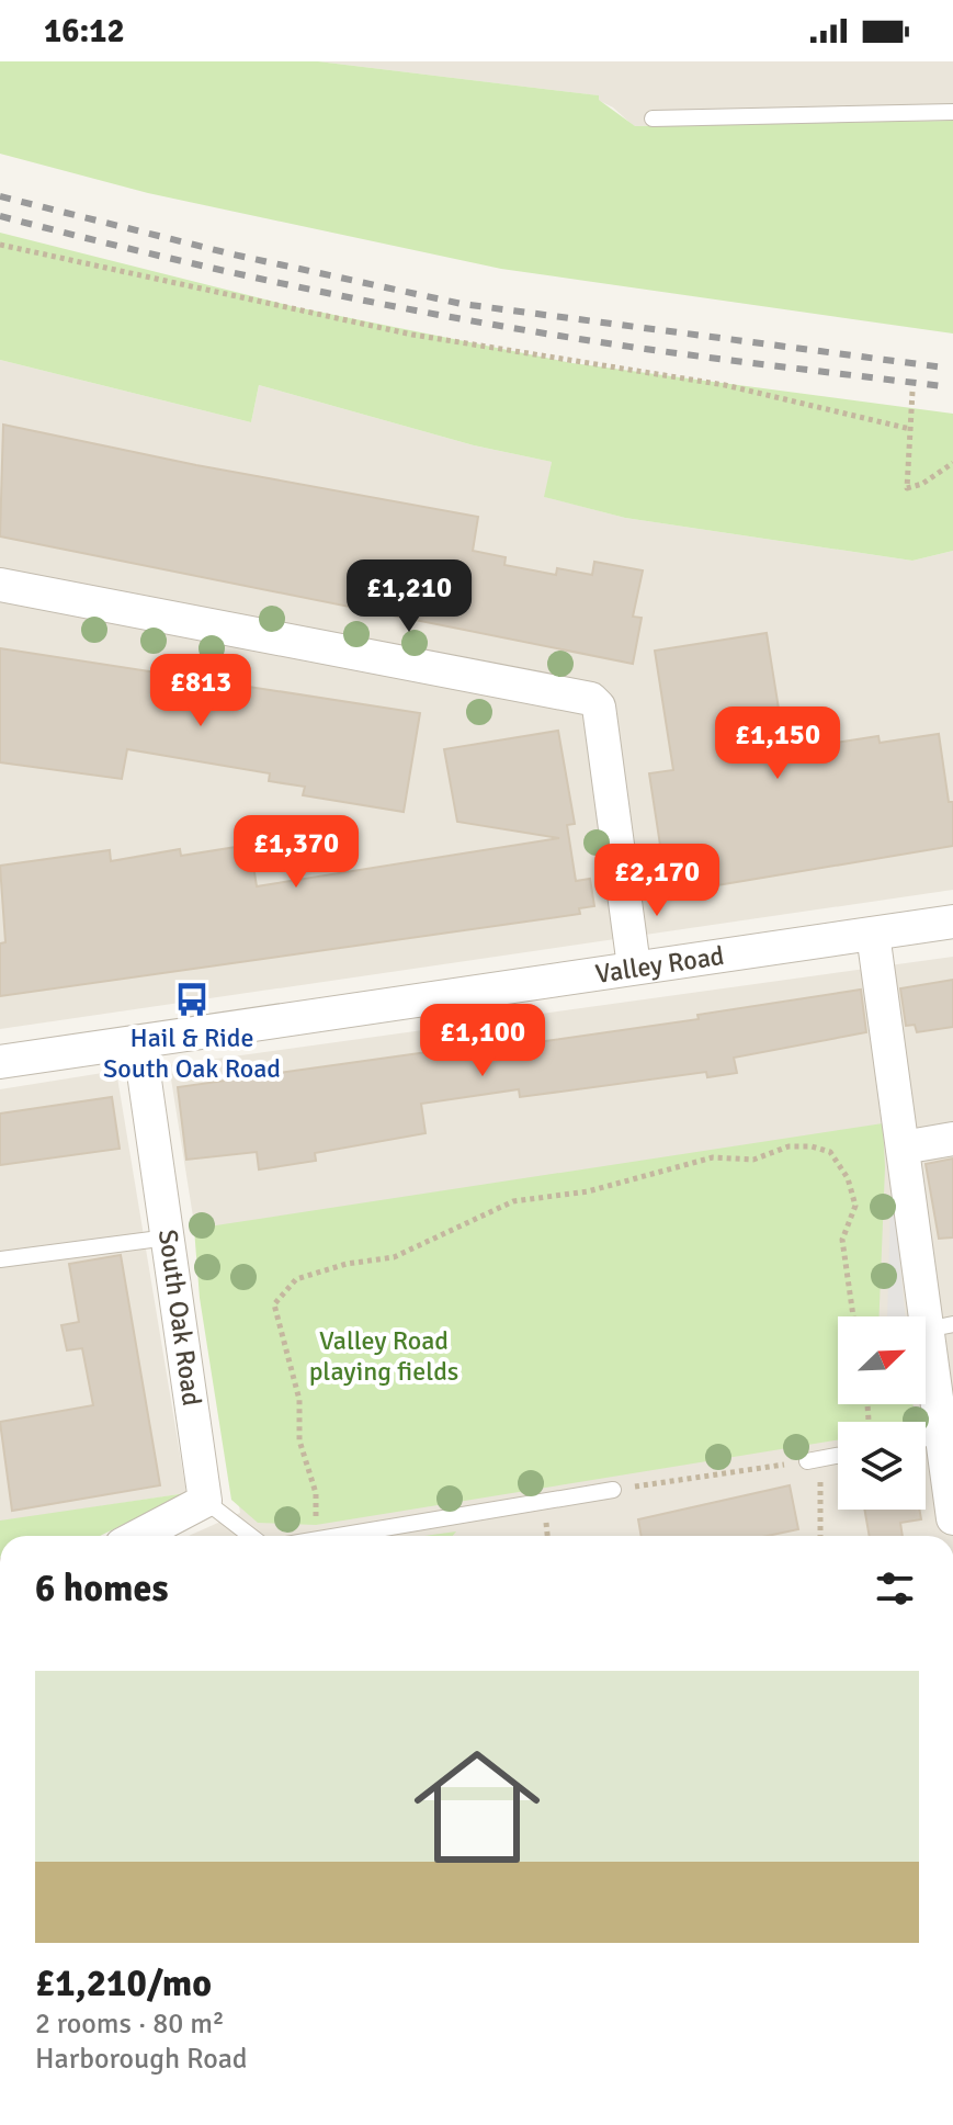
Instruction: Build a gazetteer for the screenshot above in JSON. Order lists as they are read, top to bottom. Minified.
{"streets":{"street":["Valley Road","South Oak Road"]},"crossings":[["Valley Road","South Oak Road"]],"parks":["Valley Road playing fields"],"places":{"bus stop":["Hail & Ride South Oak Road"]},"north":"top right","page":{"status":"16:12","price":["£1,210","£813","£1,150","£1,370","£2,170","£1,100"],"heading":"6 homes","list":[{"name":"£1,210/mo","note":"2 rooms · 80 m² · Harborough Road"}]}}
